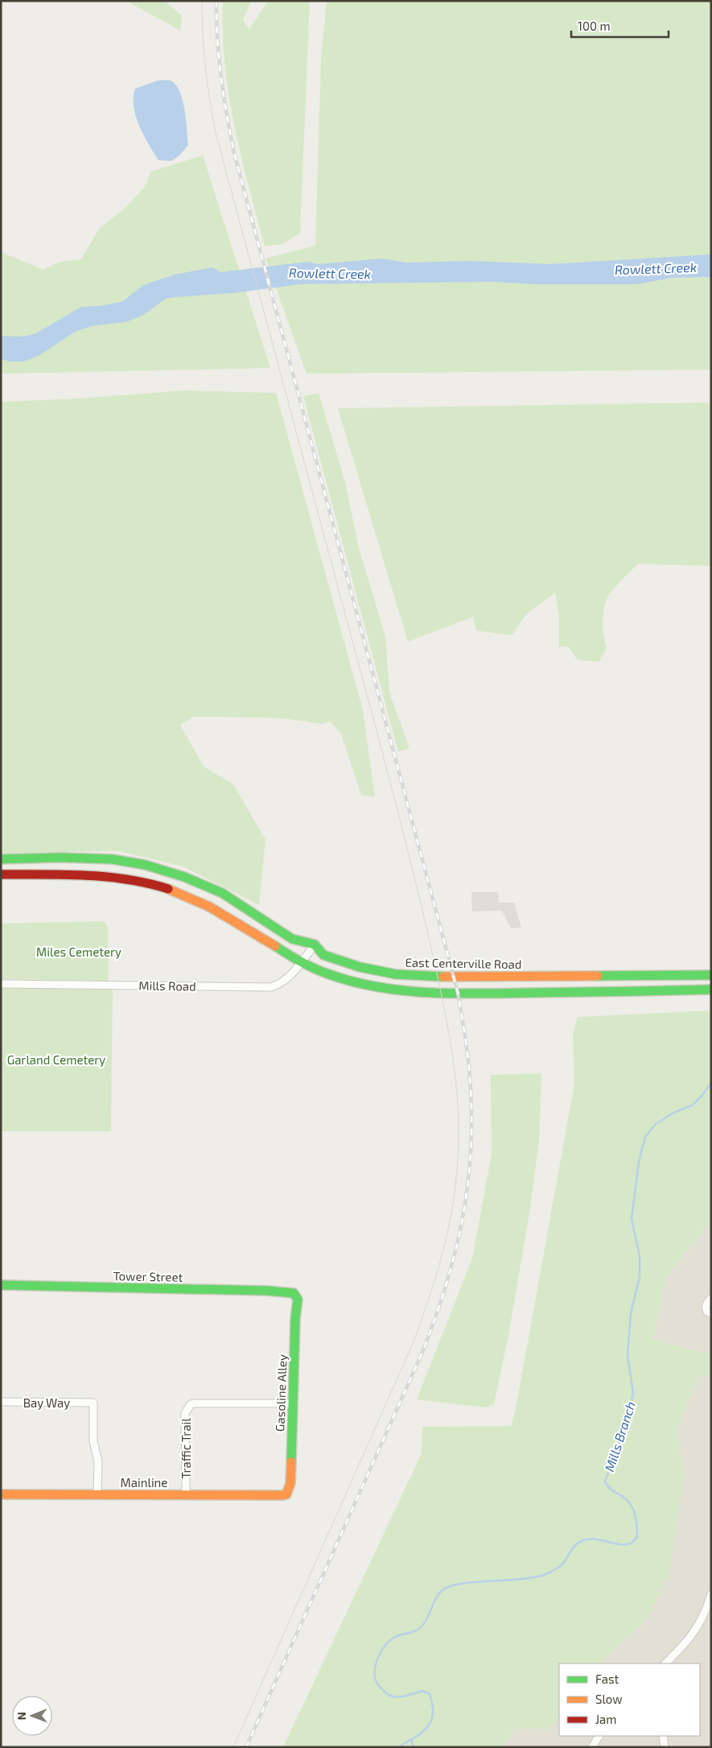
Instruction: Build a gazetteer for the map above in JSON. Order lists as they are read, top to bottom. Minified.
{"streets":{"main road":["East Centerville Road","Tower Street","Gasoline Alley","Mainline"],"street":["Mills Road","Bay Way","Traffic Trail"]},"crossings":[["East Centerville Road","Mills Road"],["Tower Street","Gasoline Alley"],["Gasoline Alley","Traffic Trail"],["Gasoline Alley","Mainline"],["Bay Way","Mainline"],["Traffic Trail","Mainline"]],"water":["Rowlett Creek","Mills Branch"],"parks":["Miles Cemetery","Garland Cemetery"],"legend":["Fast","Slow","Jam"],"scale_bar":"100 m","north":"left"}
